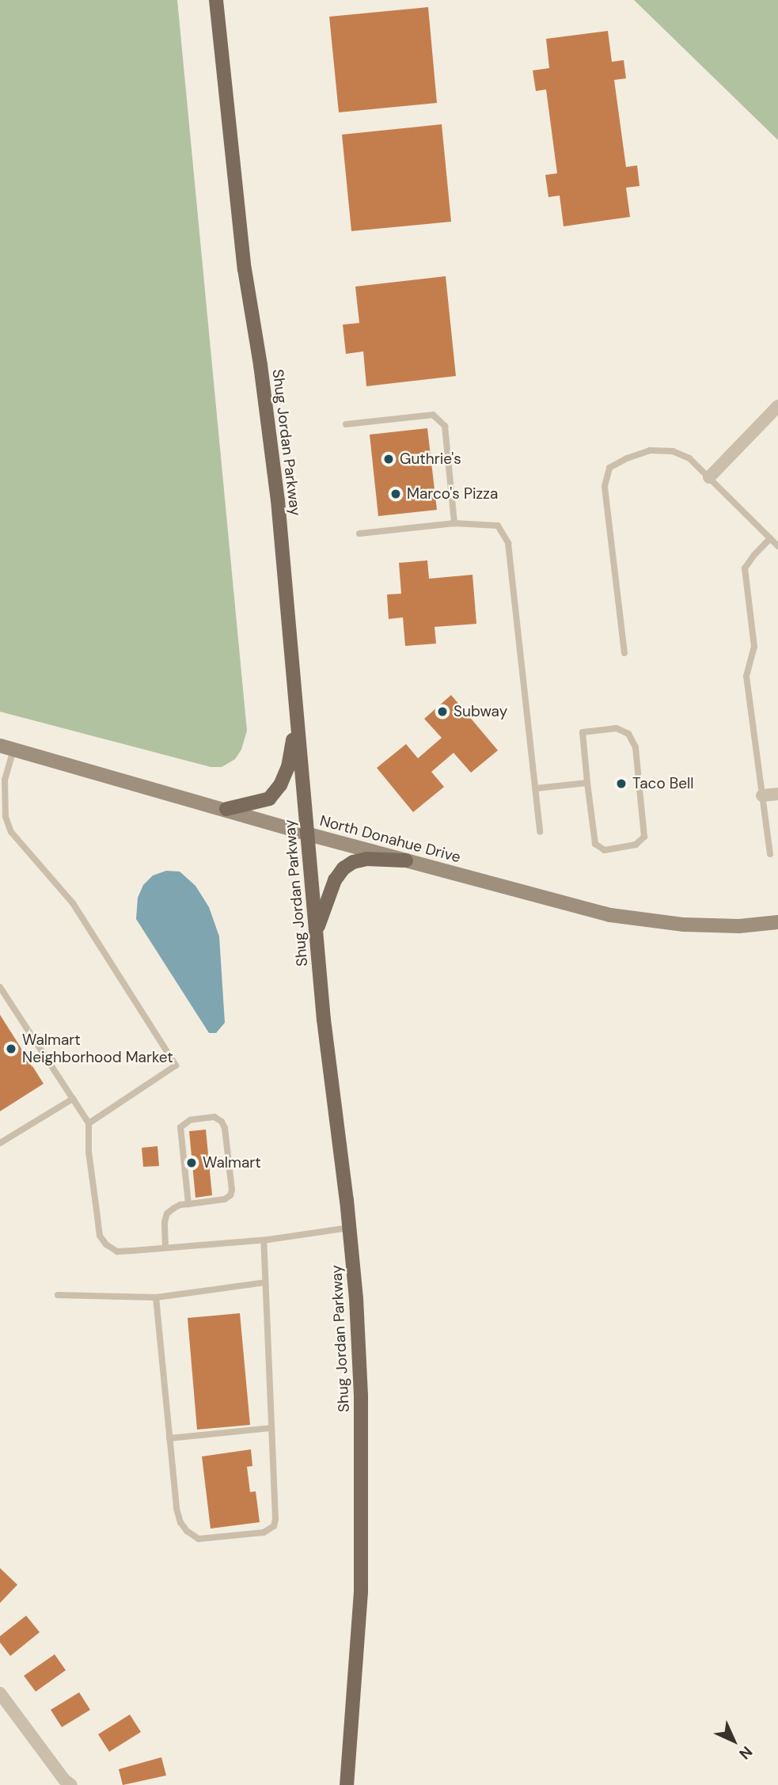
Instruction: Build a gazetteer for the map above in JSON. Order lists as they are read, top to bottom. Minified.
{"streets":{"main road":["Shug Jordan Parkway"],"street":["North Donahue Drive"]},"crossings":[["Shug Jordan Parkway","North Donahue Drive"]],"places":["Guthrie's","Marco's Pizza","Subway","Taco Bell","Walmart Neighborhood Market","Walmart"],"north":"bottom right"}
